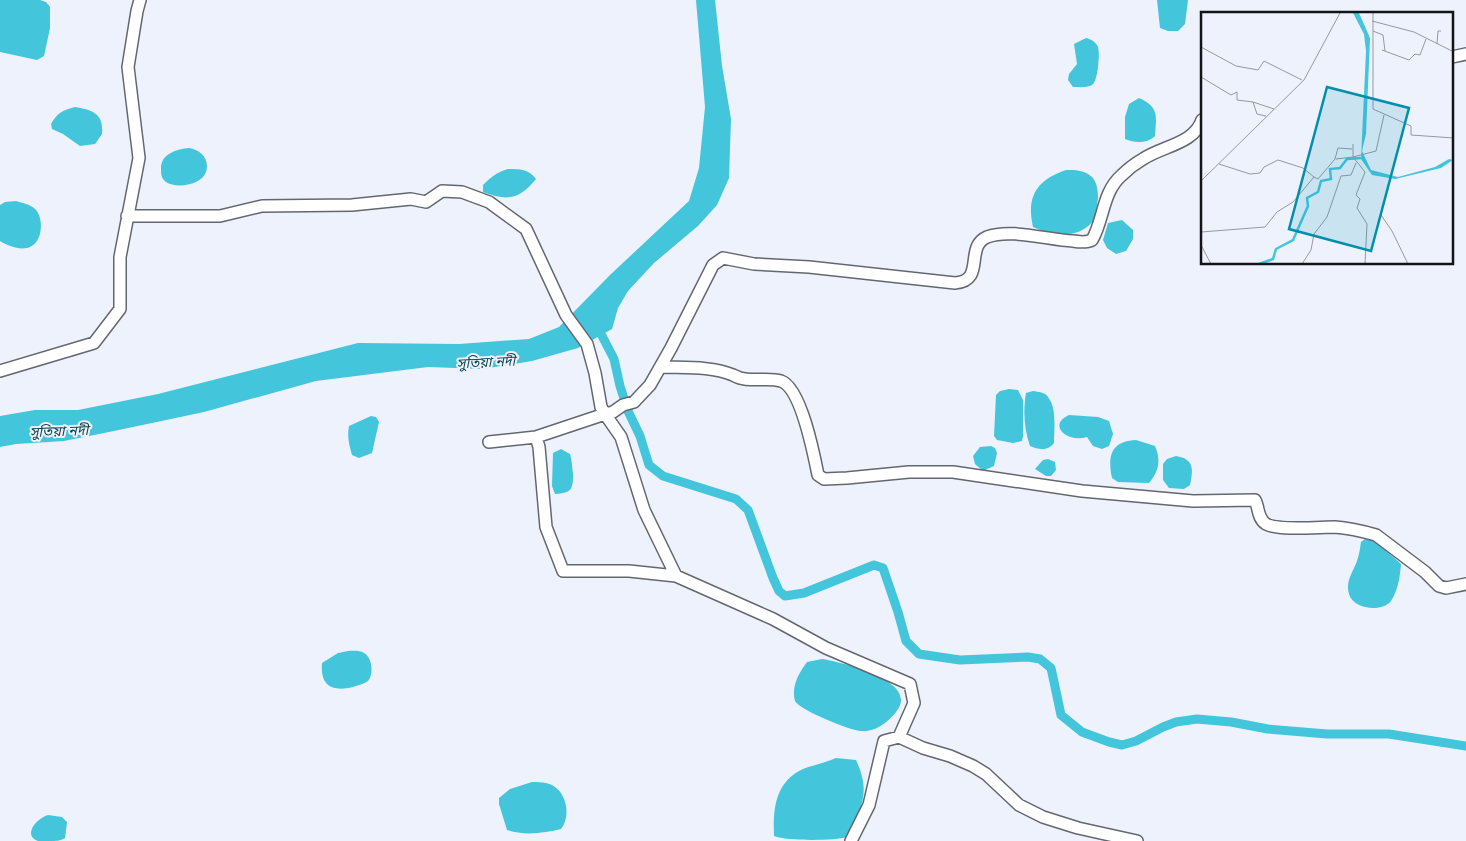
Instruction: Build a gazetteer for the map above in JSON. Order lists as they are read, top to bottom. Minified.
{"water":["সুতিয়া নদী"]}
